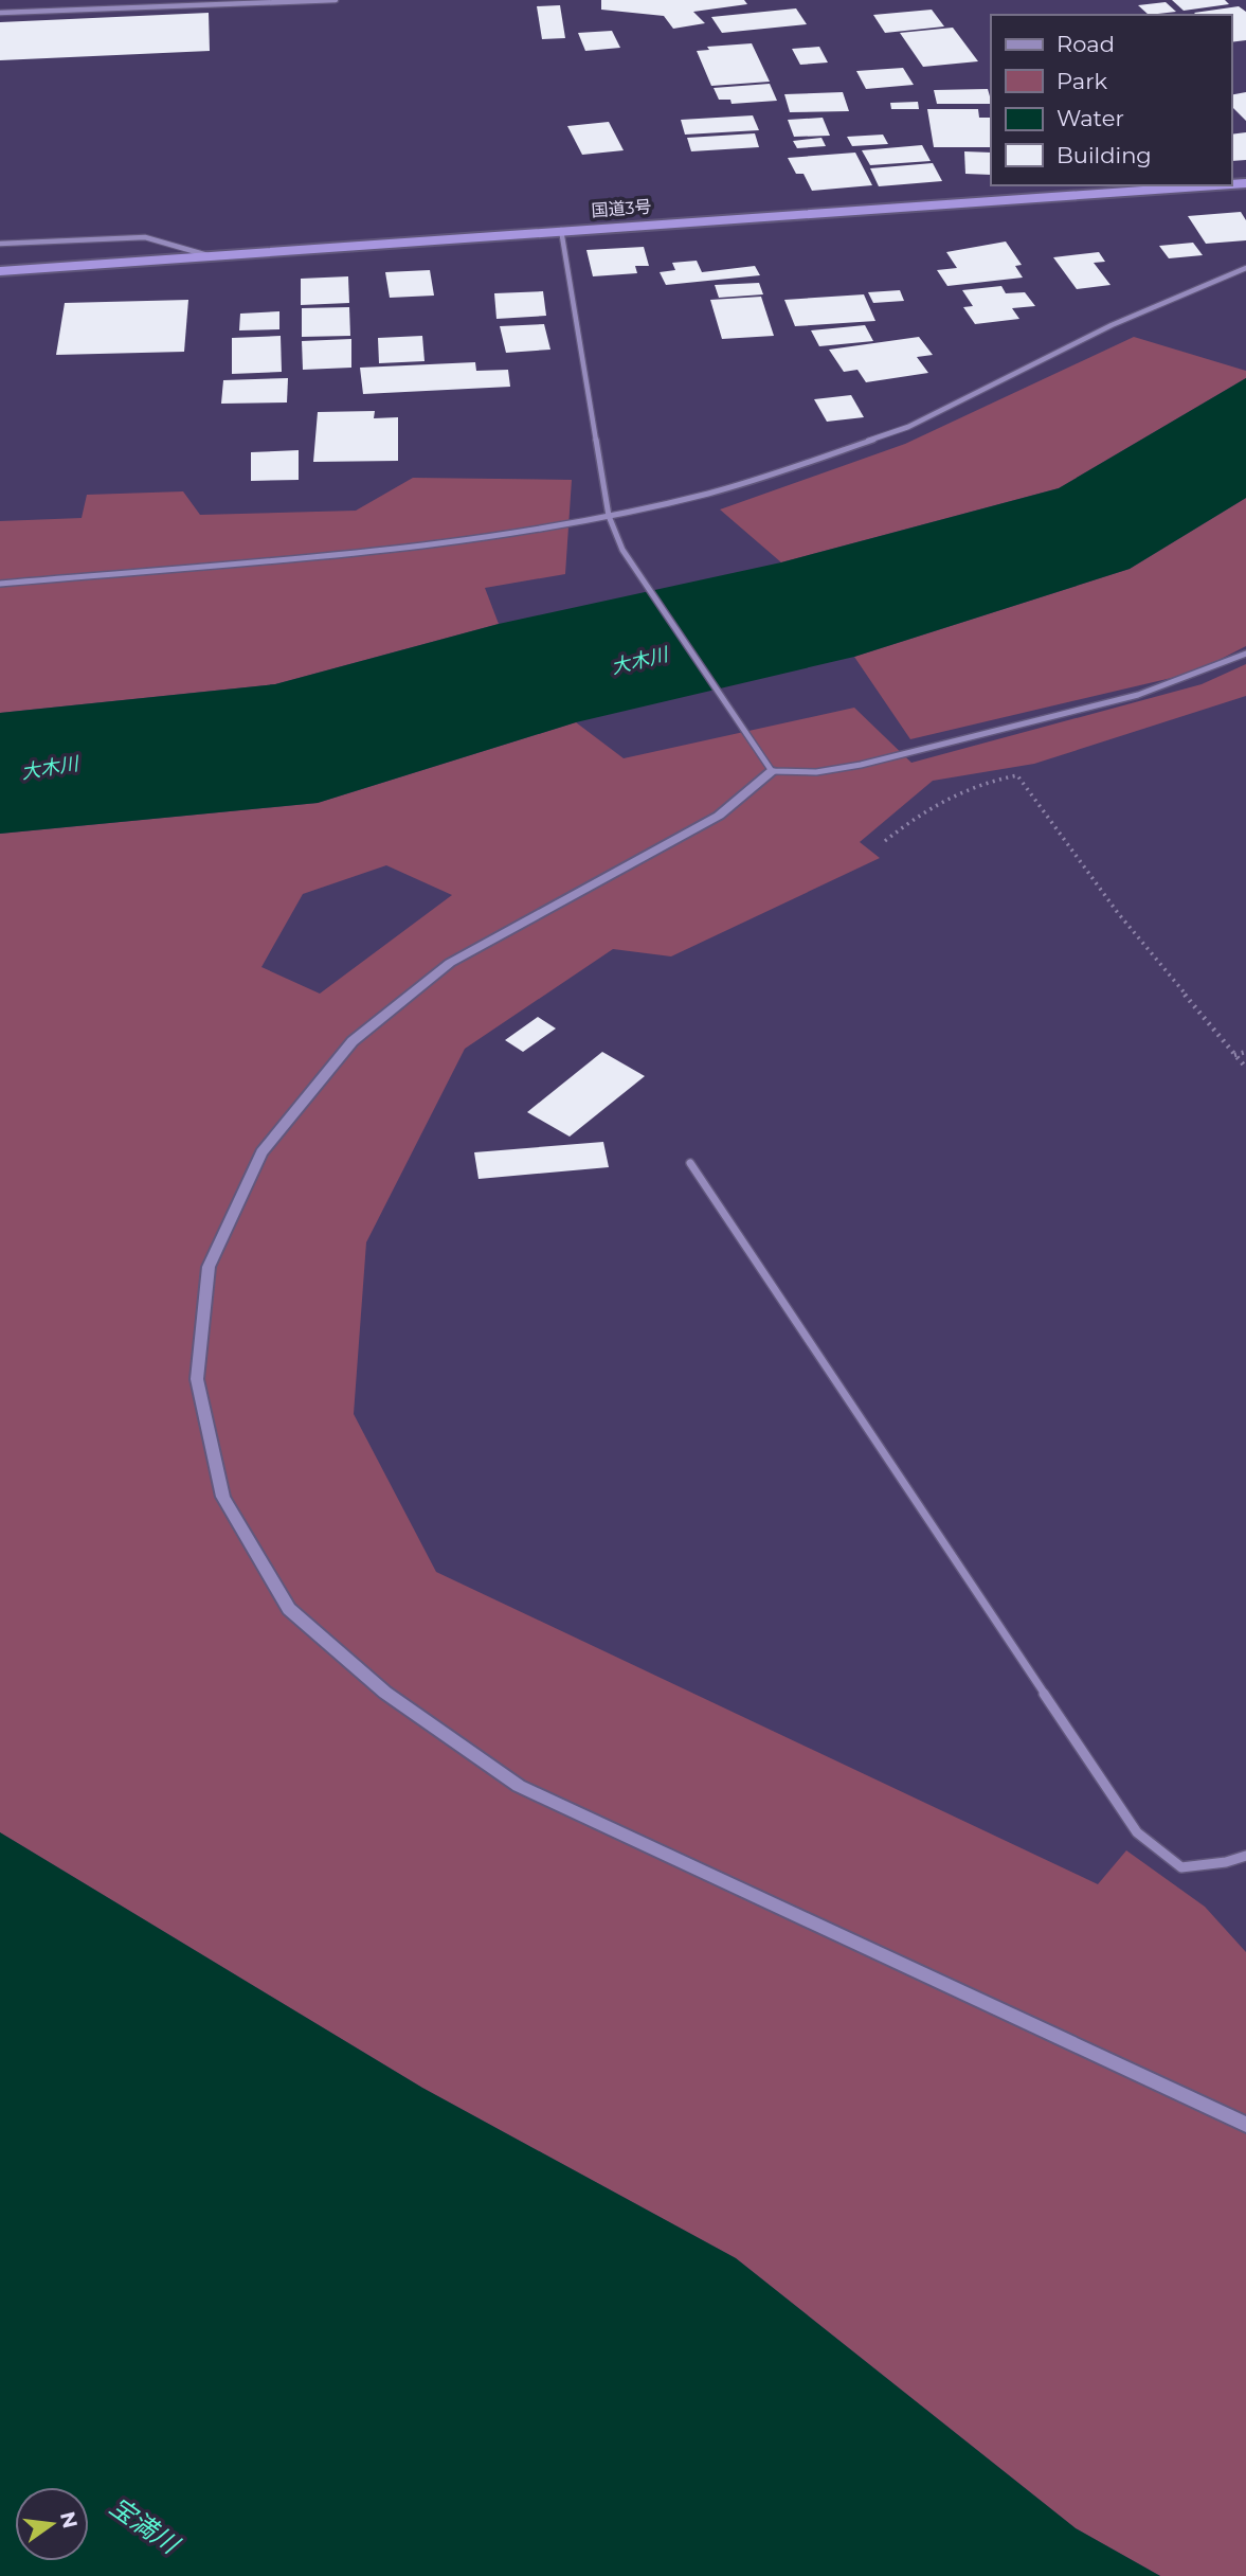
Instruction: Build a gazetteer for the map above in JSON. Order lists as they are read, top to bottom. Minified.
{"streets":{"highway":["国道3号"]},"water":["大木川","宝満川"],"legend":["Road","Park","Water","Building"],"north":"right"}
